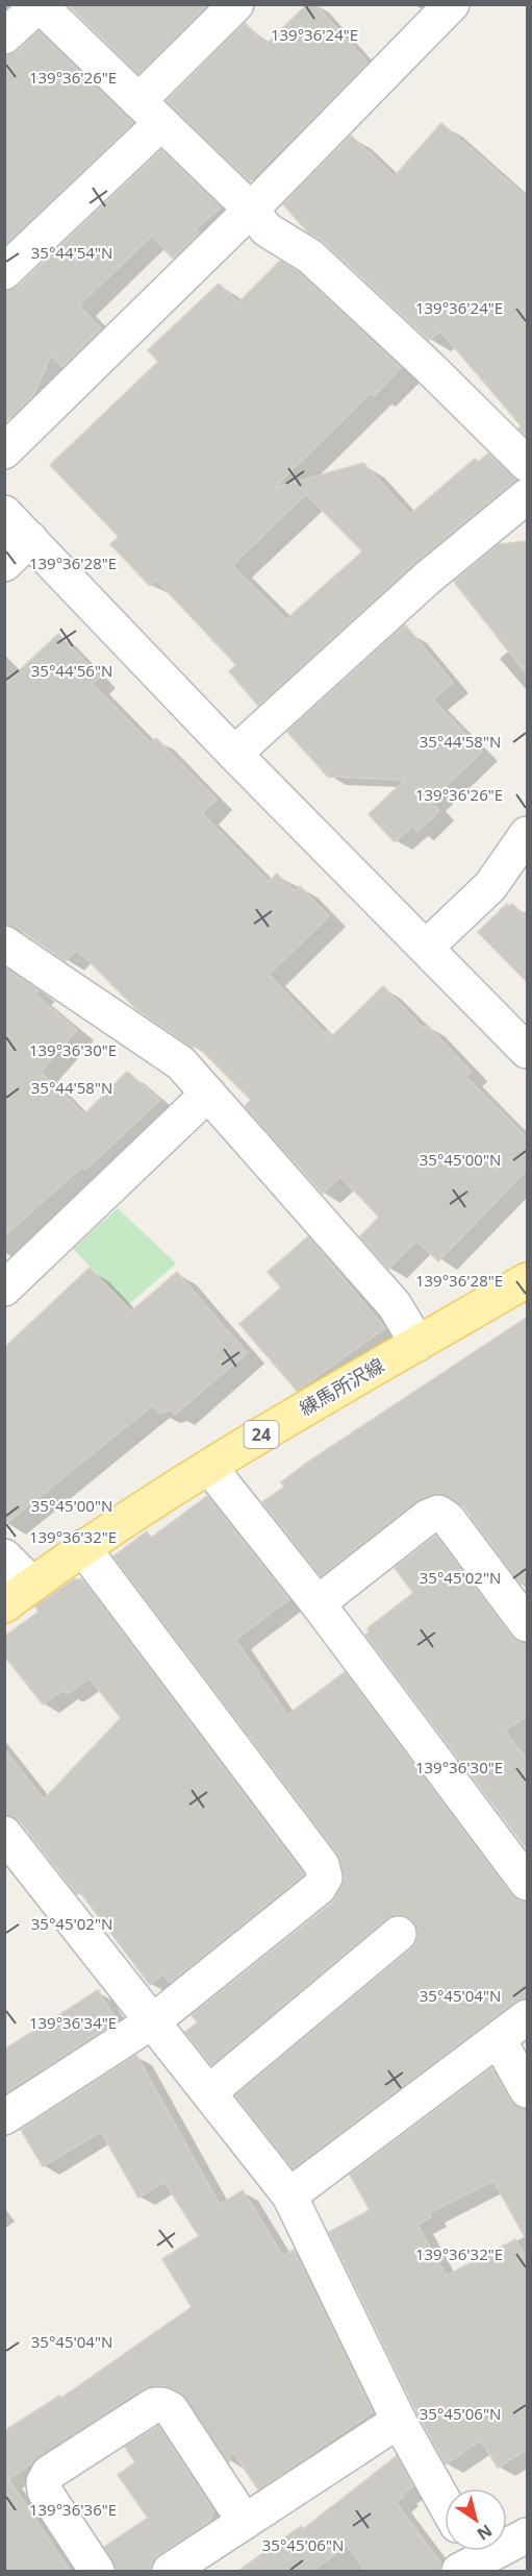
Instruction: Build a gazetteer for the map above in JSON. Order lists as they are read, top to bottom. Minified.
{"streets":{"main road":["練馬所沢線","24"]},"north":"bottom right","coordinates":["139°36'24\"E","139°36'26\"E","35°44'54\"N","139°36'28\"E","35°44'56\"N","35°44'58\"N","139°36'30\"E","35°45'00\"N","139°36'32\"E","35°45'02\"N","35°45'04\"N","139°36'34\"E","35°45'06\"N","139°36'36\"E"]}
